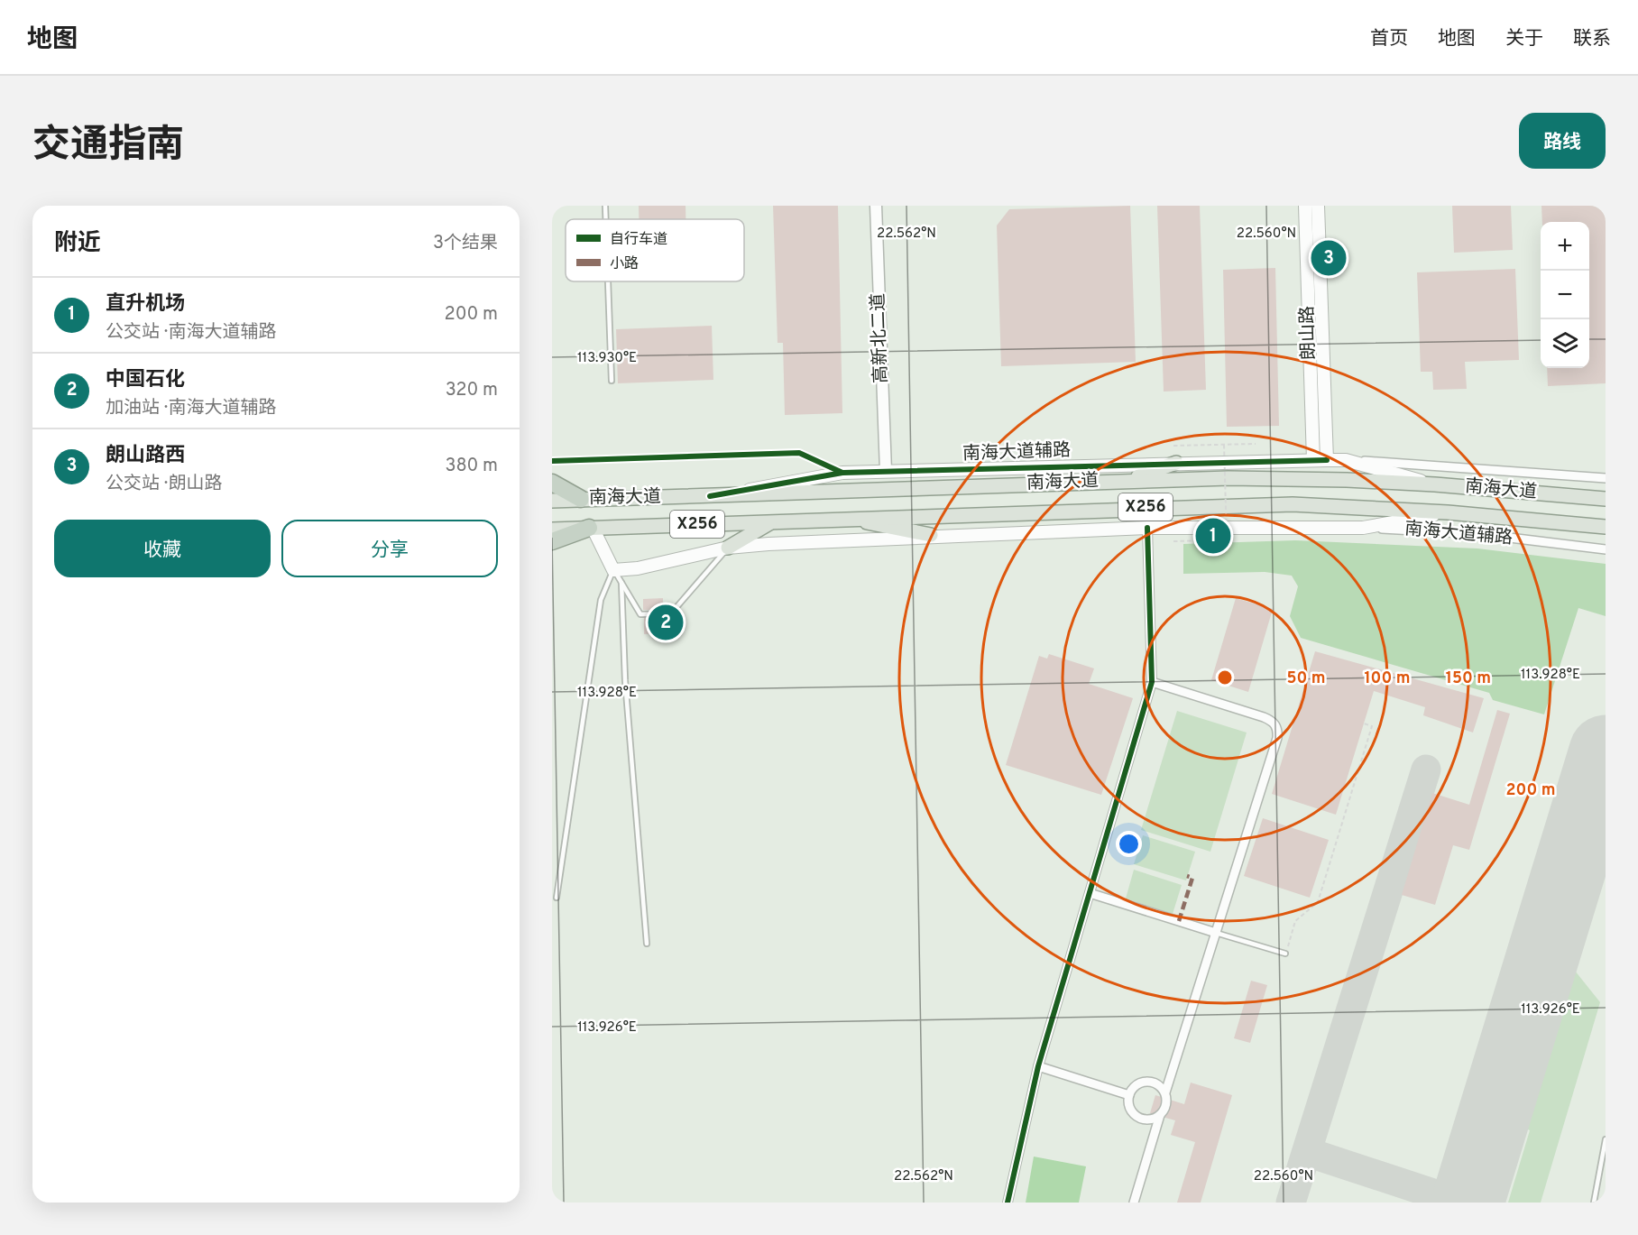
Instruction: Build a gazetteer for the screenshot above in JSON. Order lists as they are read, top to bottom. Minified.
{"streets":{"main road":["朗山路","南海大道辅路","南海大道","X256"],"street":["高新北二道"]},"crossings":[["朗山路","南海大道辅路"],["高新北二道","南海大道辅路"],["南海大道辅路","南海大道"]],"legend":["自行车道","小路"],"page":{"header":"地图","nav":["首页","地图","关于","联系"],"title":"交通指南","buttons":["路线",["收藏","分享"]],"heading":["附近","3个结果"],"map_buttons":["+","−"],"pins":["3","1","2"],"list":[{"mark":"1","name":"直升机场","note":"公交站 · 南海大道辅路","value":"200 m"},{"mark":"2","name":"中国石化","note":"加油站 · 南海大道辅路","value":"320 m"},{"mark":"3","name":"朗山路西","note":"公交站 · 朗山路","value":"380 m"}]},"coordinates":["22.562°N","22.560°N","113.930°E","113.928°E","113.926°E"],"rings":["50 m","100 m","150 m","200 m"]}
